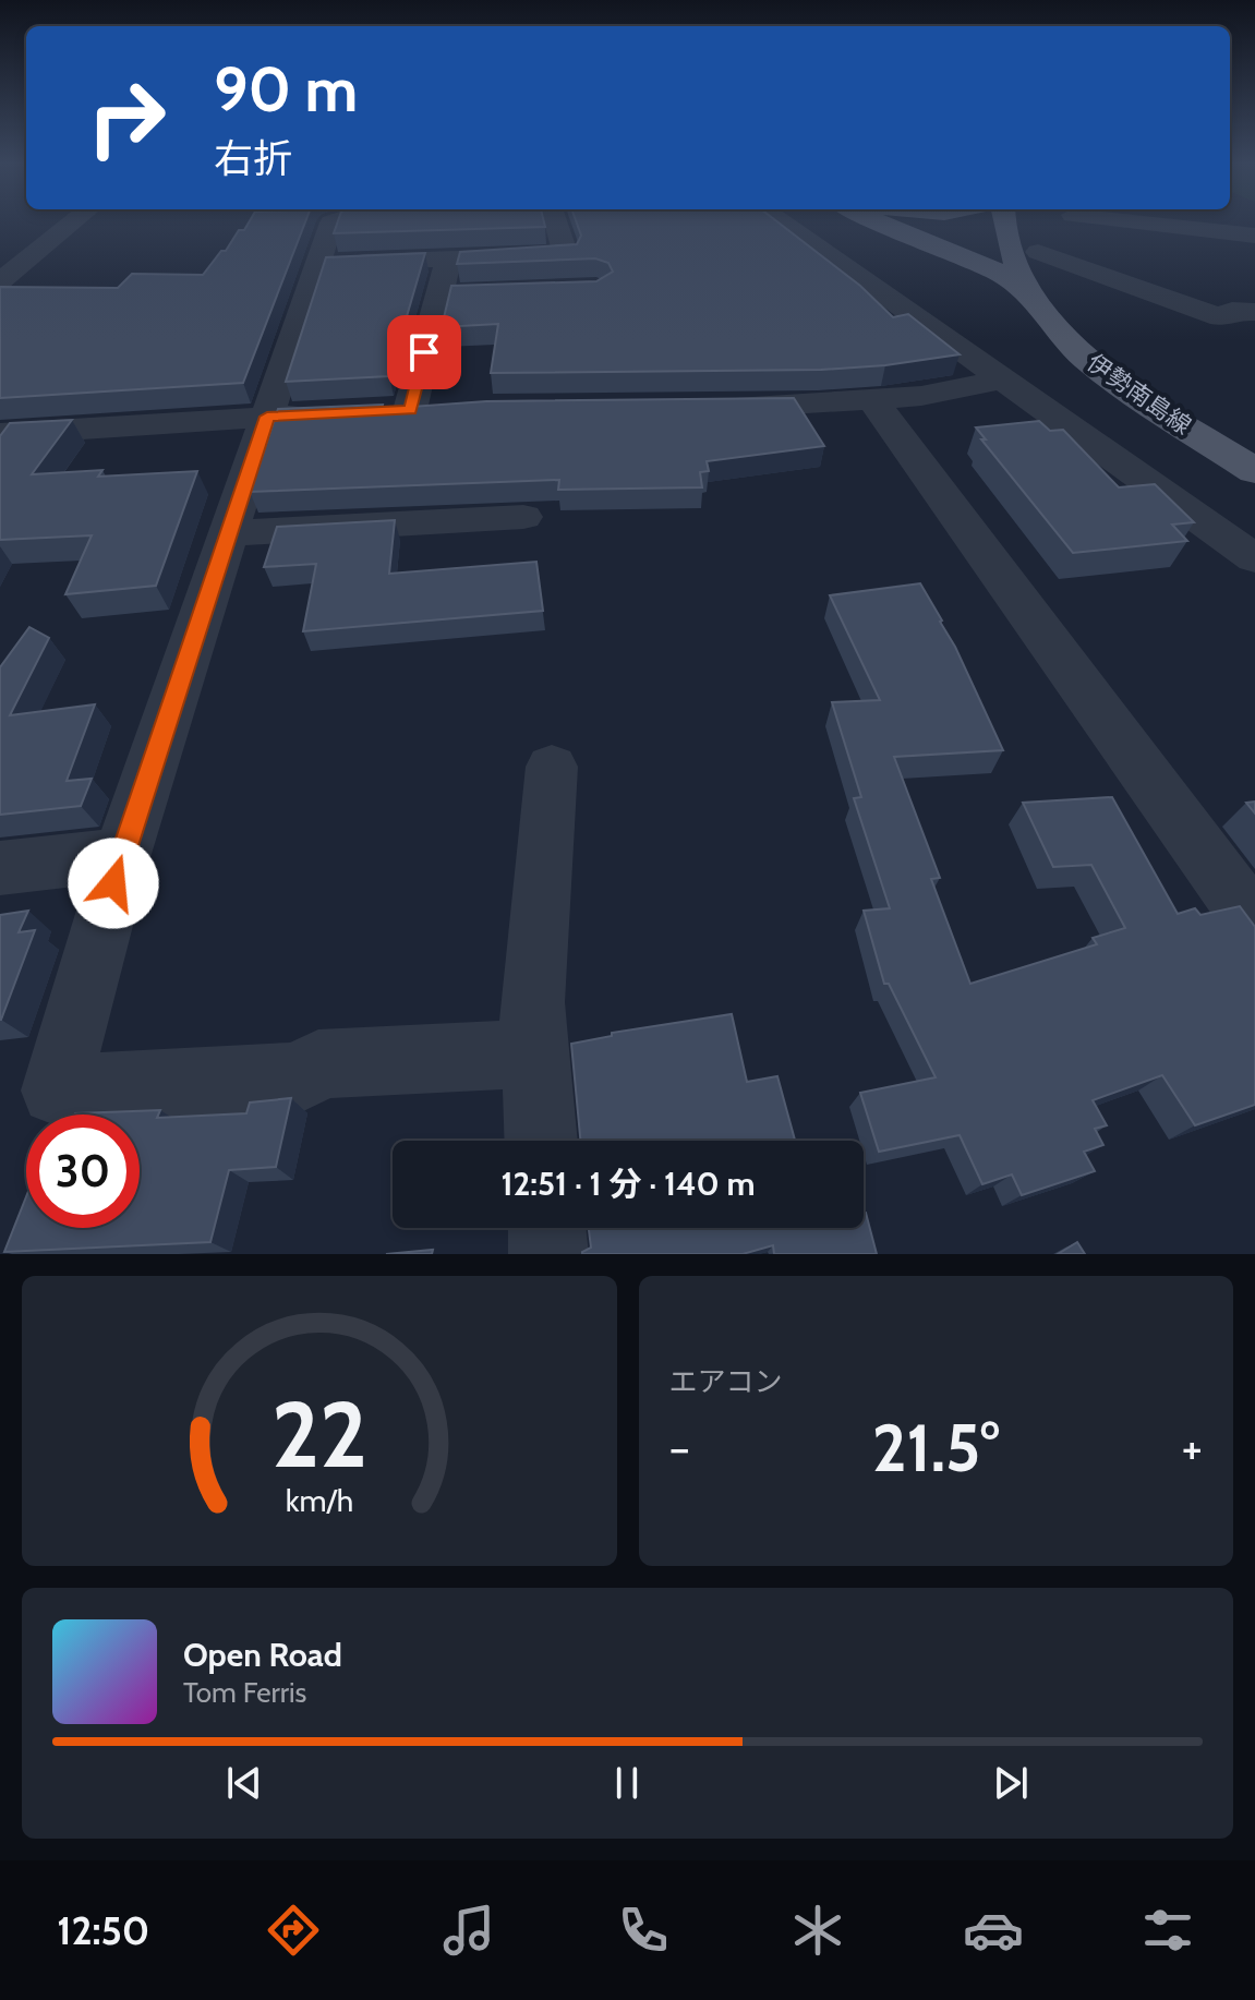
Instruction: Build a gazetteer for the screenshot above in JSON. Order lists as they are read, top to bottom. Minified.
{"streets":{"main road":["伊勢南島線"]},"page":{"turn":["90 m","右折"],"limit":"30","trip":"12:51 · 1 分 · 140 m","tile":"エアコン","heat":["−","21.5°","+"],"song":["Open Road","Tom Ferris"],"tabs":"12:50","gauge":["22","km/h"]}}
